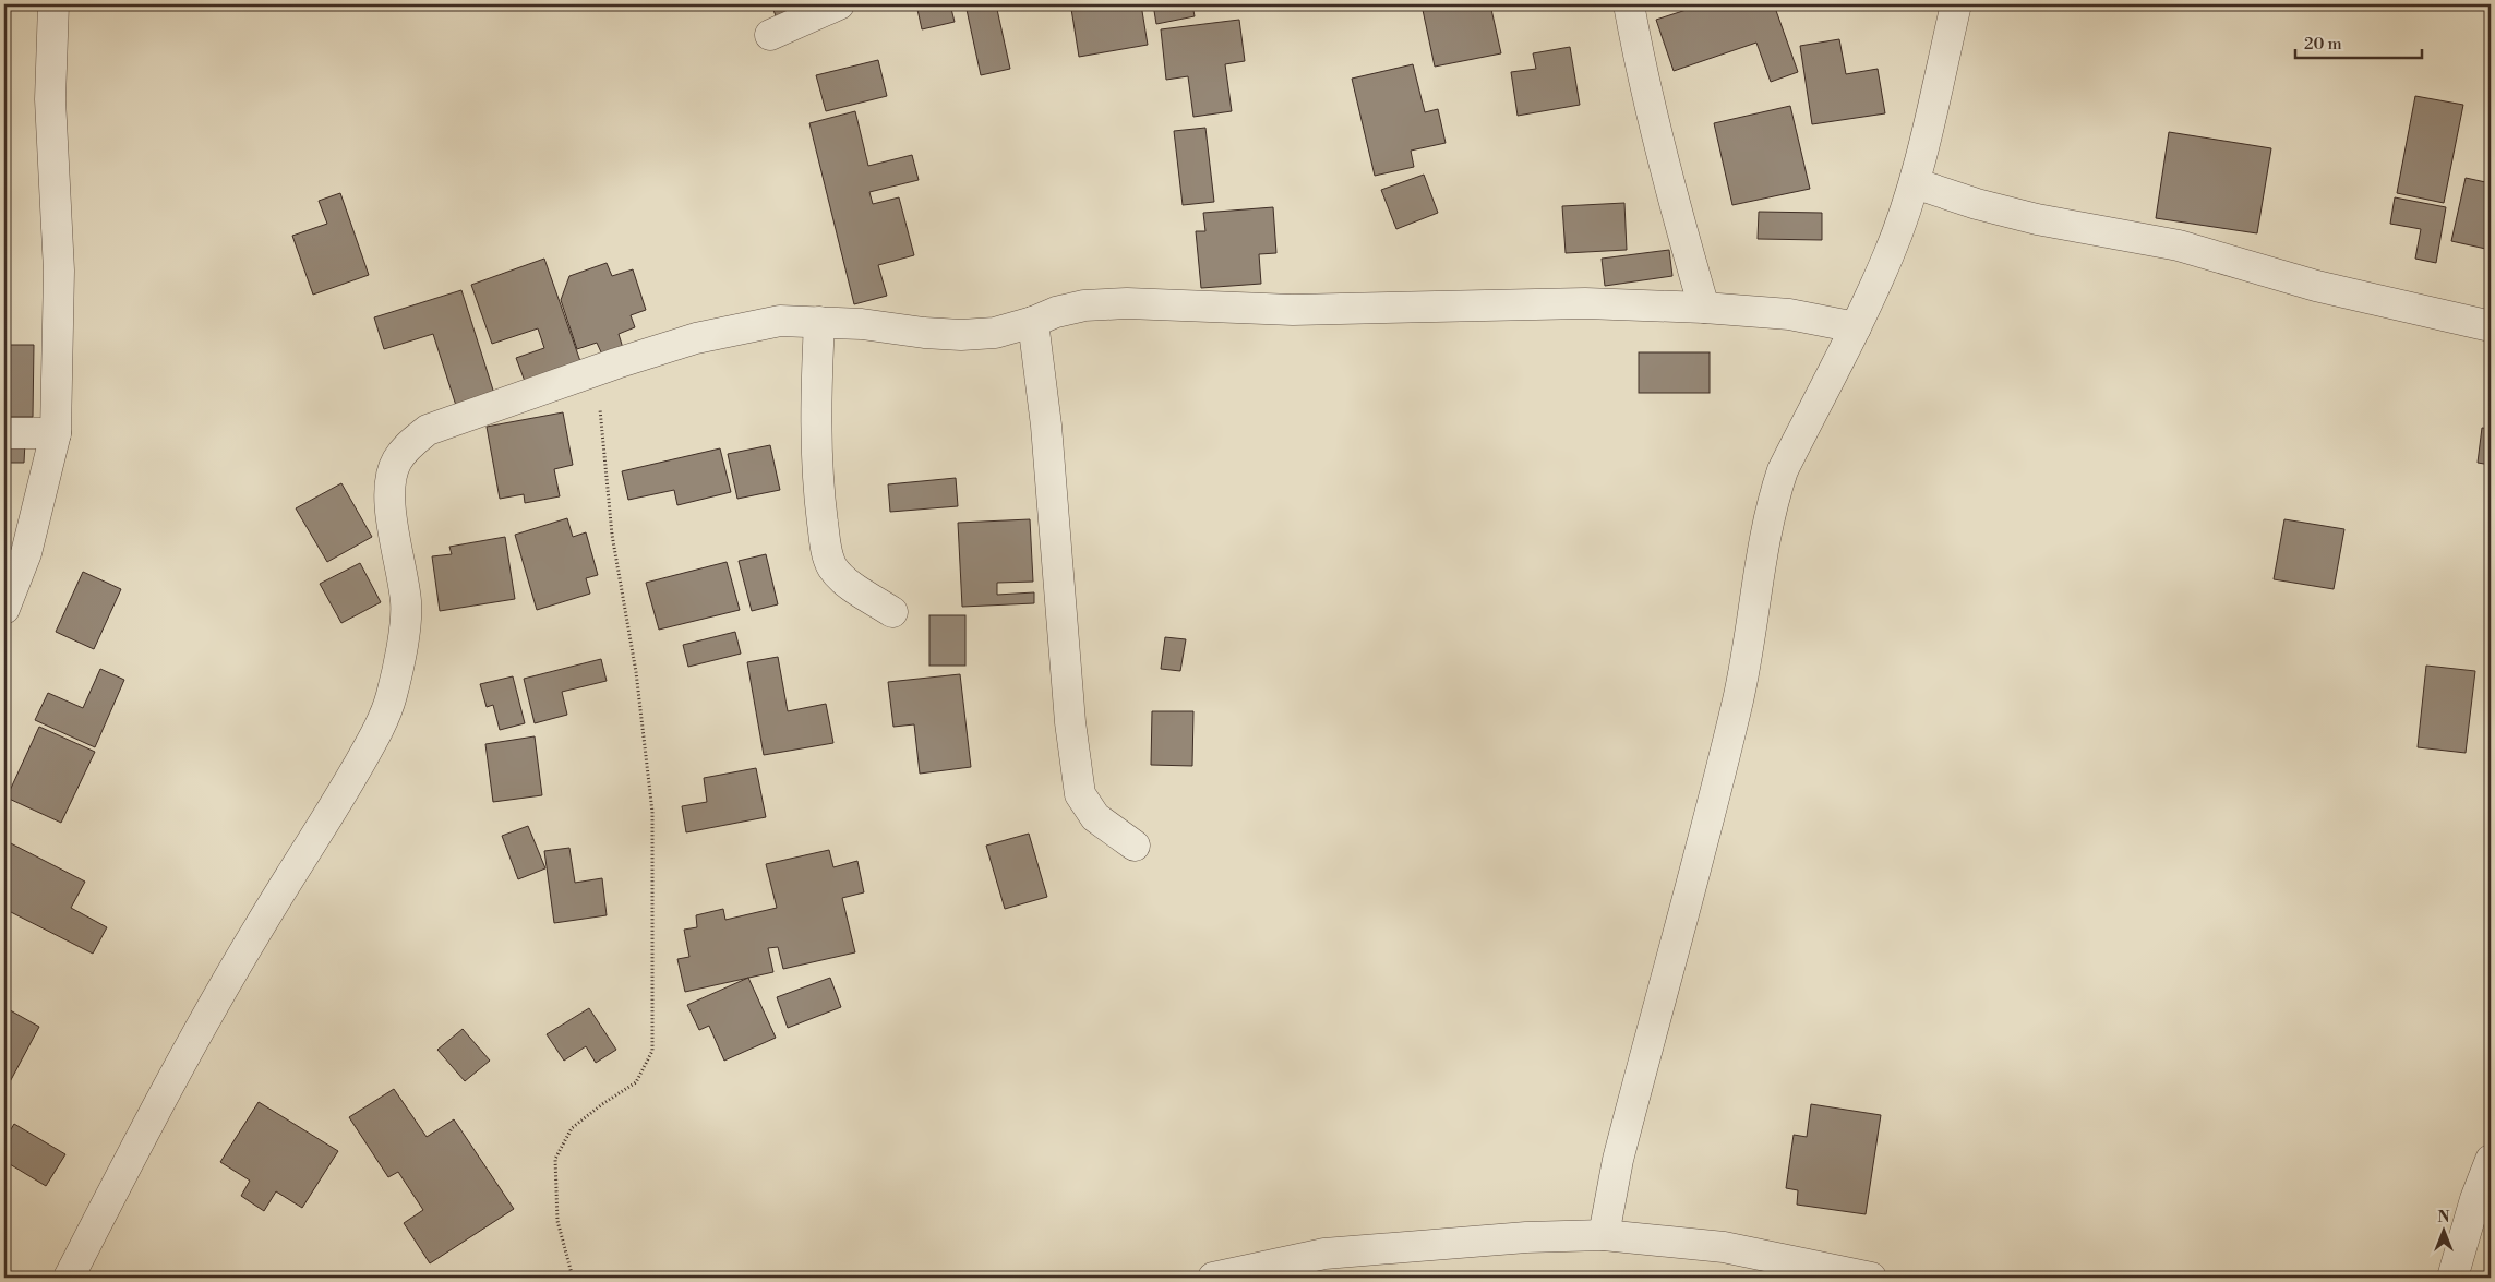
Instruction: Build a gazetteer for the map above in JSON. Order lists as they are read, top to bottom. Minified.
{"scale_bar":"20 m","north":"top"}
